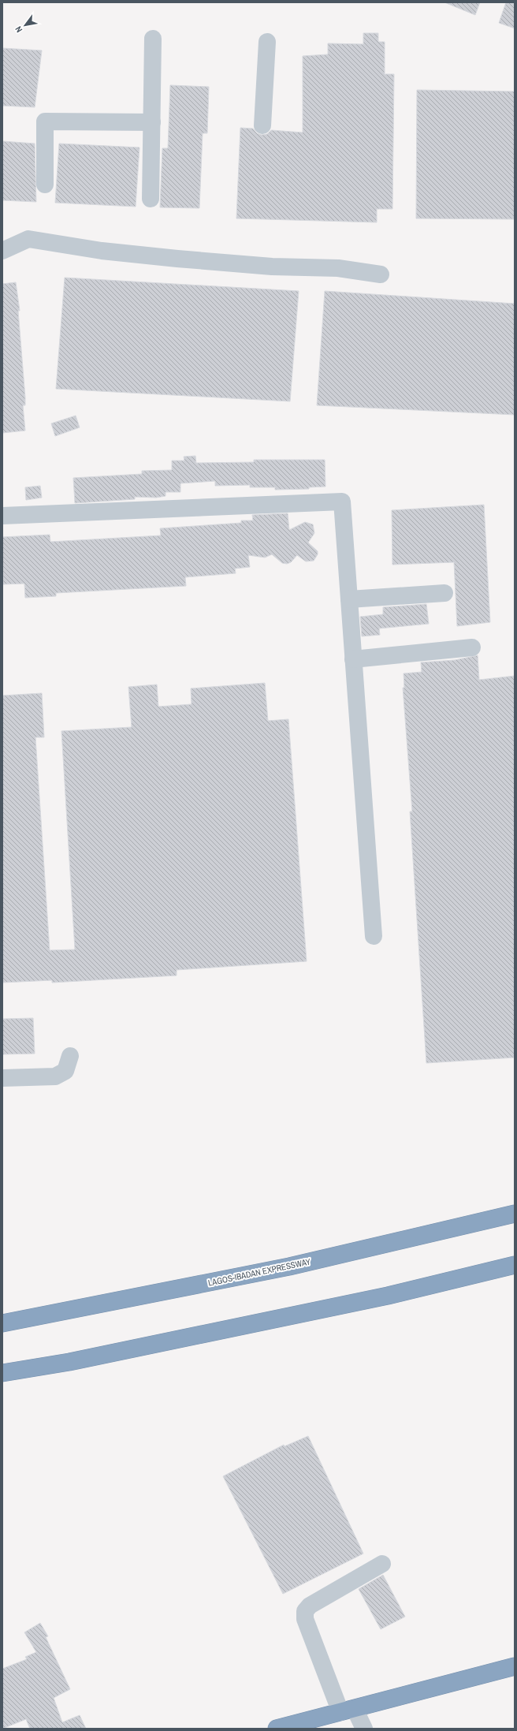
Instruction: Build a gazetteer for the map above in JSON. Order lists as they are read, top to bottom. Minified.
{"streets":{"highway":["LAGOS-IBADAN EXPRESSWAY"]},"north":"bottom left"}
